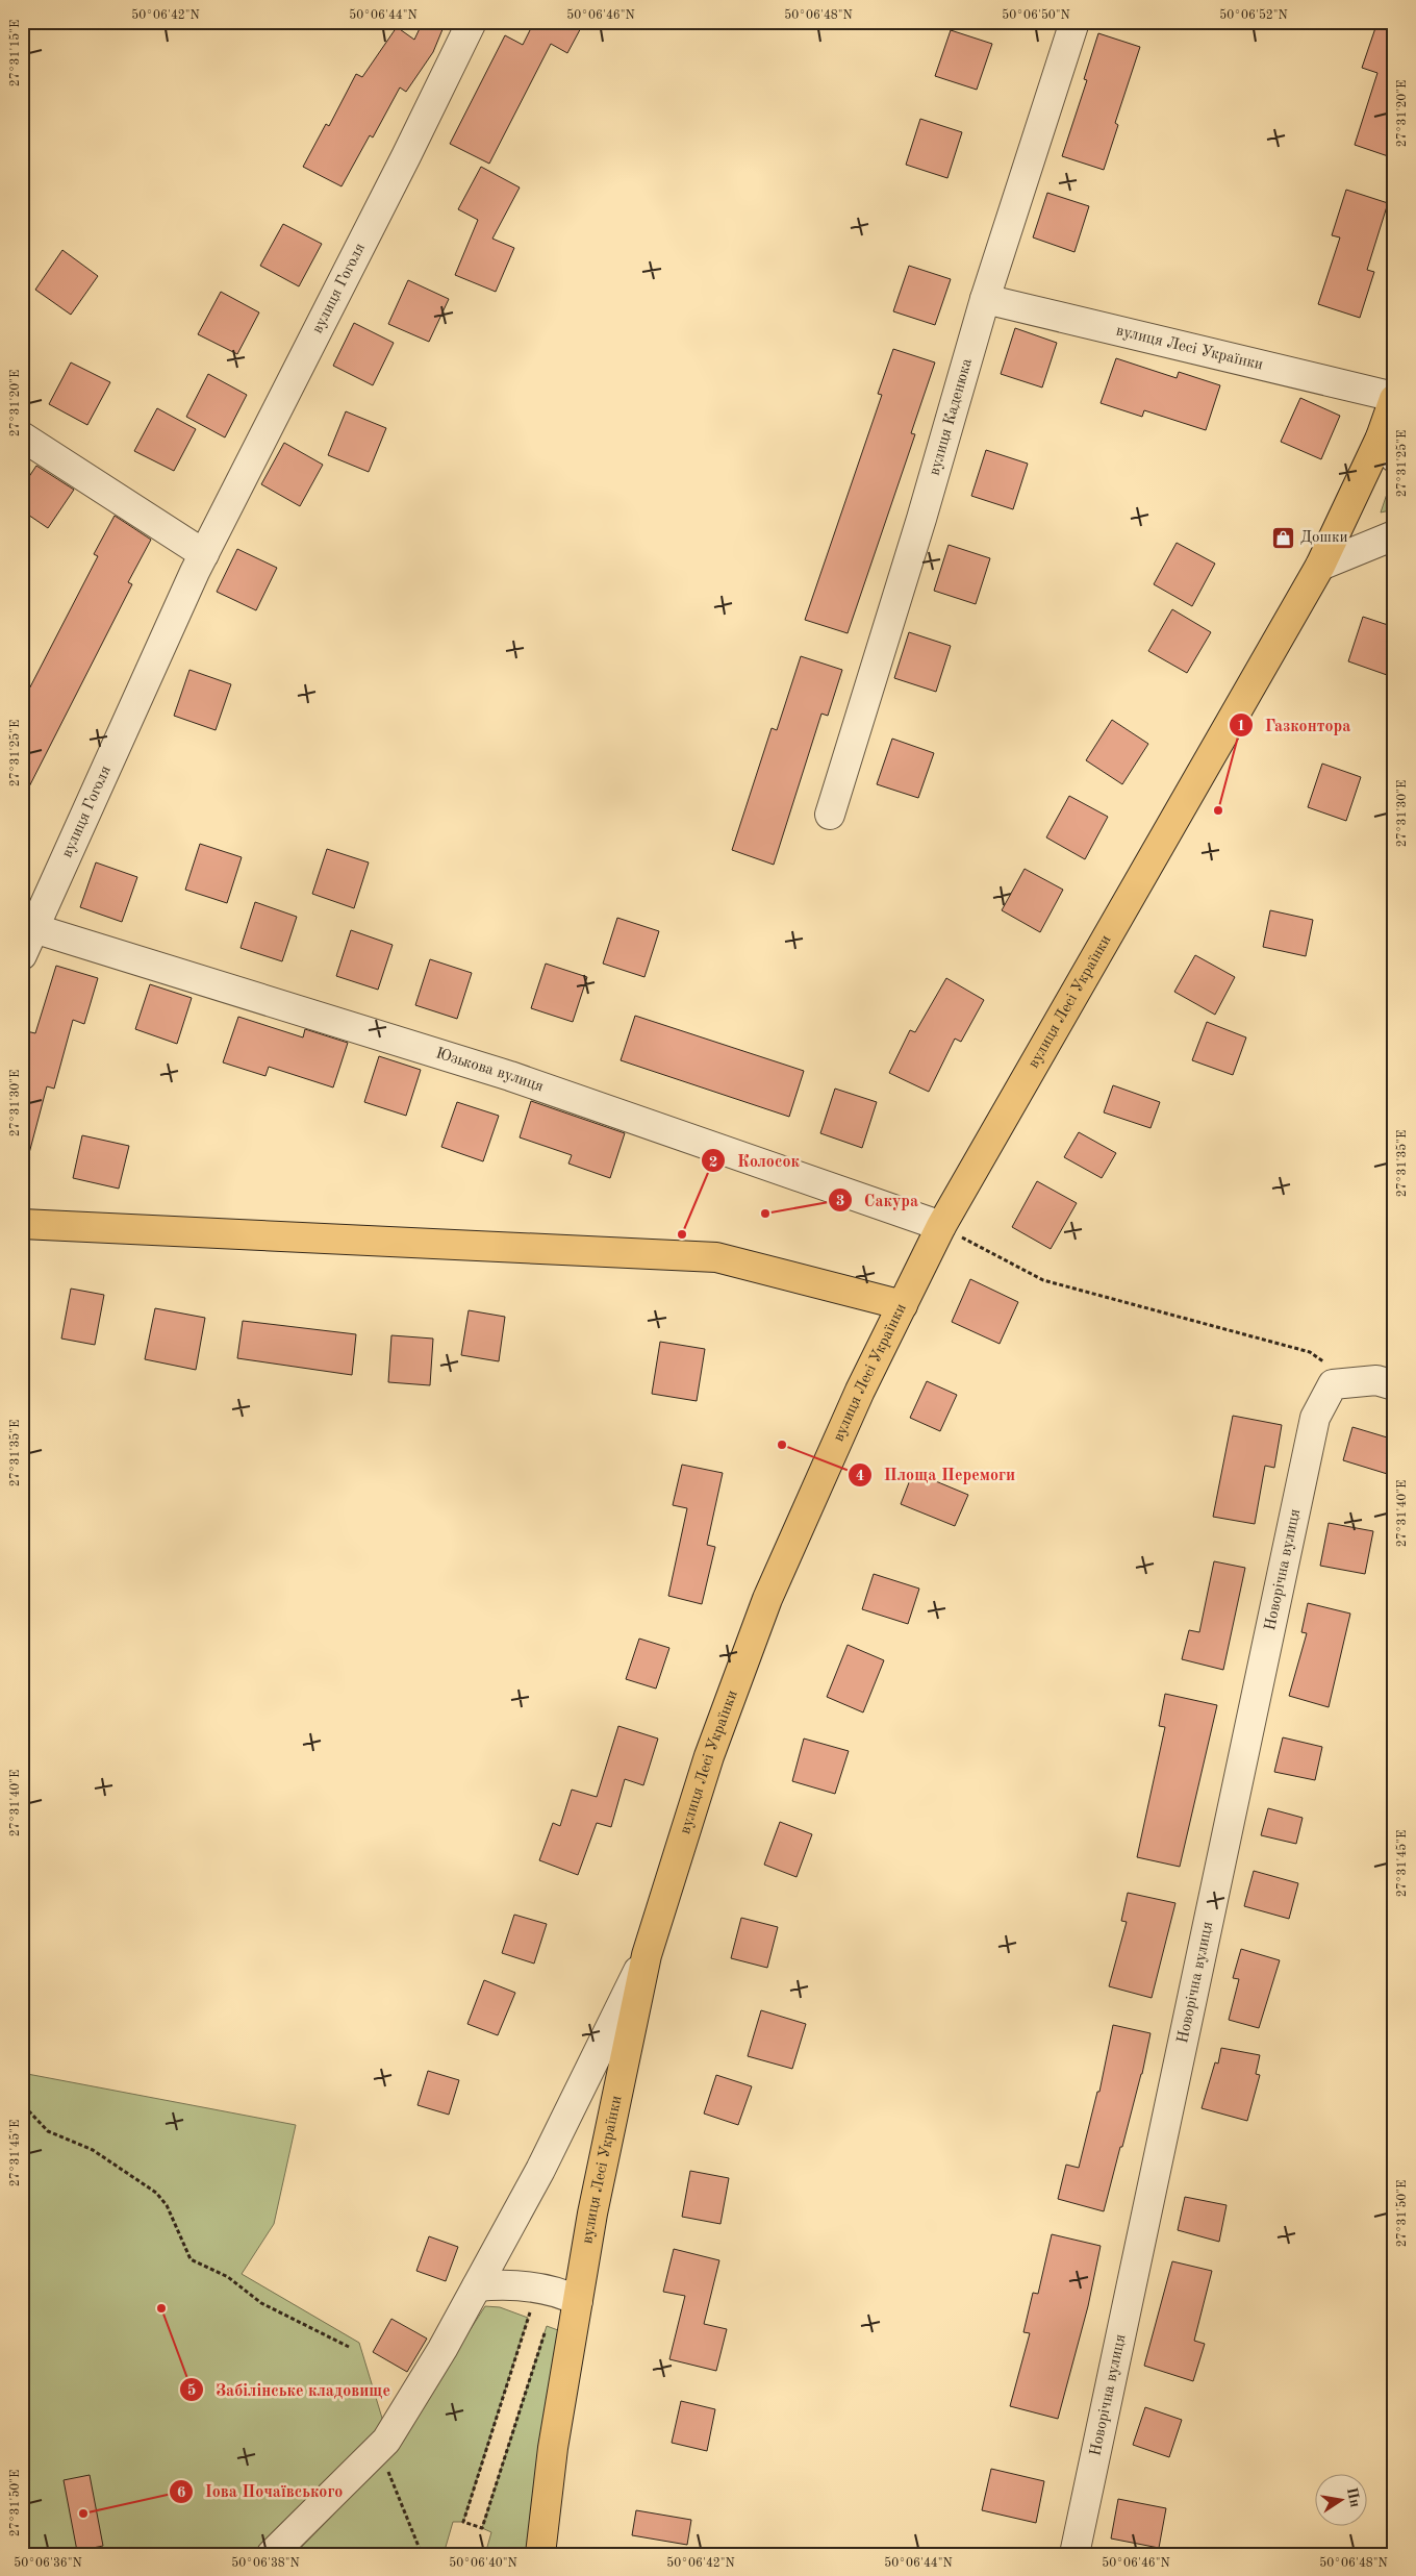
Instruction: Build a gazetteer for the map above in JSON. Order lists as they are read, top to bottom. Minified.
{"streets":{"main road":["вулиця Лесі Українки"],"street":["вулиця Гоголя","вулиця Каденюка","Юзькова вулиця","Новорічна вулиця"]},"crossings":[["вулиця Гоголя","Юзькова вулиця"],["вулиця Лесі Українки","вулиця Каденюка"],["вулиця Лесі Українки","Юзькова вулиця"]],"places":{"shop":["Дошки"],"other":["Газконтора","Сакура","Колосок","Площа Перемоги","Забілінське кладовище","Іова Почаївського"]},"north":"right","coordinates":["50°06'42\"N","50°06'44\"N","50°06'46\"N","50°06'48\"N","50°06'50\"N","50°06'52\"N","27°31'15\"E","27°31'20\"E","27°31'25\"E","27°31'30\"E","27°31'35\"E","27°31'40\"E","27°31'45\"E","27°31'50\"E","50°06'36\"N","50°06'38\"N","50°06'40\"N"]}
